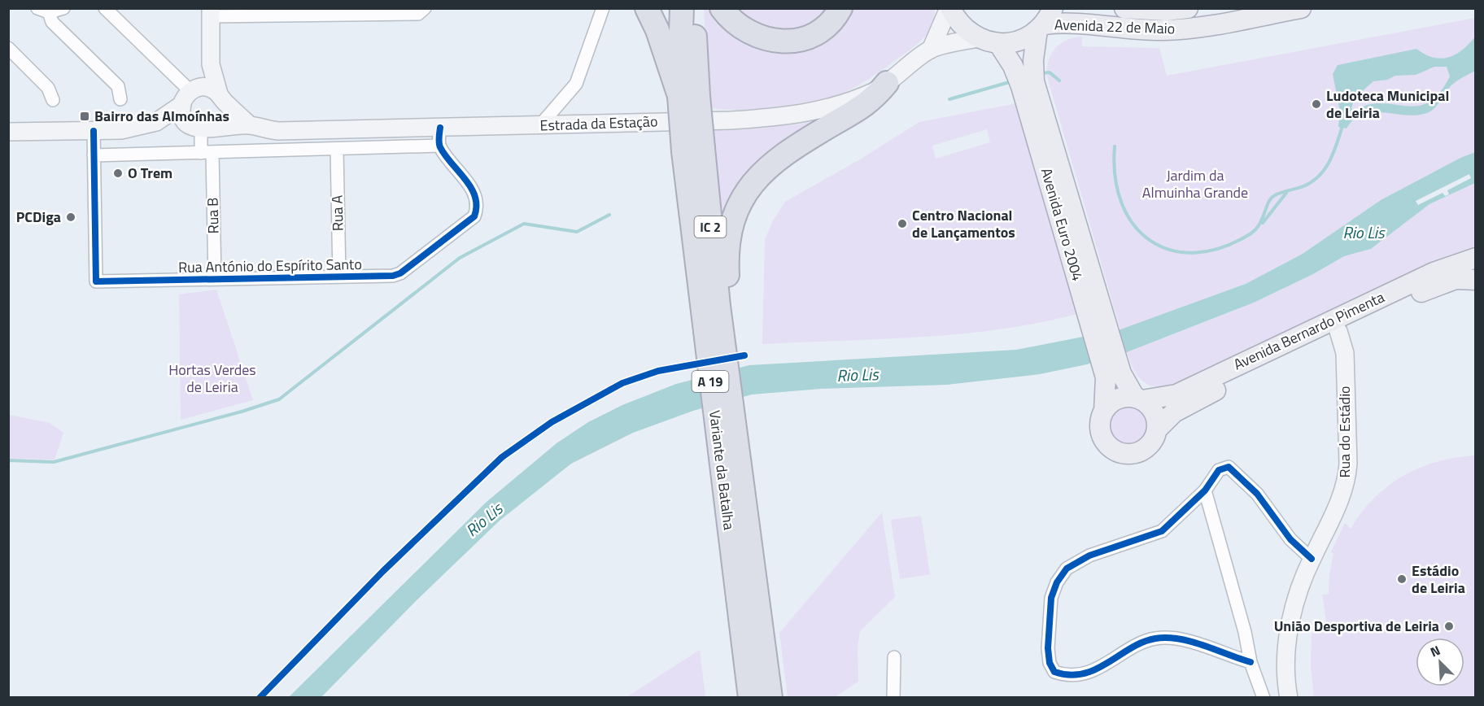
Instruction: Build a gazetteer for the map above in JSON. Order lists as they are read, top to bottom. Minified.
{"streets":{"highway":["IC 2","A 19","Variante da Batalha"],"main road":["Avenida 22 de Maio","Estrada da Estação","Avenida Euro 2004","Avenida Bernardo Pimenta","Rua do Estádio"],"street":["Rua A","Rua B","Rua António do Espírito Santo"]},"crossings":[["Avenida 22 de Maio","Avenida Euro 2004"],["Estrada da Estação","Rua B"],["Estrada da Estação","Rua António do Espírito Santo"],["Rua A","Rua António do Espírito Santo"],["Rua B","Rua António do Espírito Santo"],["Avenida Euro 2004","Avenida Bernardo Pimenta"],["IC 2","Variante da Batalha"],["Avenida Bernardo Pimenta","Rua do Estádio"]],"water":["Rio Lis"],"parks":["Jardim da Almuinha Grande","Hortas Verdes de Leiria"],"places":{"other":["Ludoteca Municipal de Leiria","O Trem","PCDiga","Centro Nacional de Lançamentos","Estádio de Leiria","União Desportiva de Leiria"],"transit":["Bairro das Almoínhas"]},"north":"top left"}
